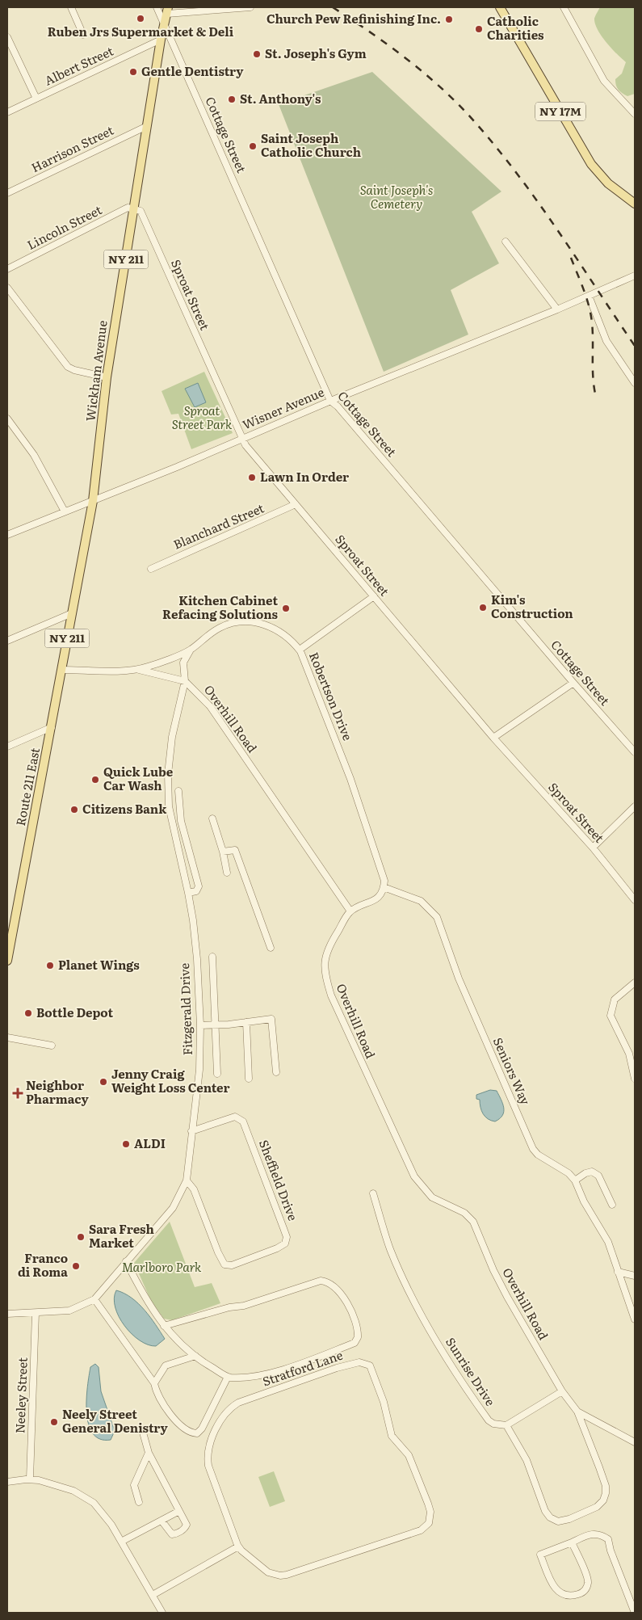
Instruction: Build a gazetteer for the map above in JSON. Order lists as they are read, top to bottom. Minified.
{"streets":{"main road":["NY 17M","NY 211","Wickham Avenue","Route 211 East"],"street":["Albert Street","Cottage Street","Harrison Street","Lincoln Street","Sproat Street","Wisner Avenue","Blanchard Street","Robertson Drive","Overhill Road","Fitzgerald Drive","Seniors Way","Sheffield Drive","Stratford Lane","Sunrise Drive","Neeley Street"]},"crossings":[["Albert Street","Wickham Avenue"],["Cottage Street","Wickham Avenue"],["Cottage Street","Wisner Avenue"],["Harrison Street","Wickham Avenue"],["Lincoln Street","Sproat Street"],["Lincoln Street","Wickham Avenue"],["Sproat Street","Wickham Avenue"],["Sproat Street","Wisner Avenue"],["Sproat Street","Blanchard Street"],["Wickham Avenue","Wisner Avenue"],["Wickham Avenue","Robertson Drive"],["Wickham Avenue","Route 211 East"],["Robertson Drive","Fitzgerald Drive"],["Robertson Drive","Seniors Way"],["Overhill Road","Fitzgerald Drive"],["Fitzgerald Drive","Sheffield Drive"],["Fitzgerald Drive","Neeley Street"]],"parks":["Saint Joseph's Cemetery","Sproat Street Park","Marlboro Park"],"places":{"other":["Ruben Jrs Supermarket & Deli","Church Pew Refinishing Inc.","Catholic Charities","St. Joseph's Gym","Gentle Dentistry","St. Anthony's","Saint Joseph Catholic Church","Lawn In Order","Kim's Construction","Kitchen Cabinet Refacing Solutions","Quick Lube Car Wash","Citizens Bank","Planet Wings","Bottle Depot","Jenny Craig Weight Loss Center","ALDI","Sara Fresh Market","Franco di Roma","Neely Street General Denistry"],"health":["Neighbor Pharmacy"]}}
